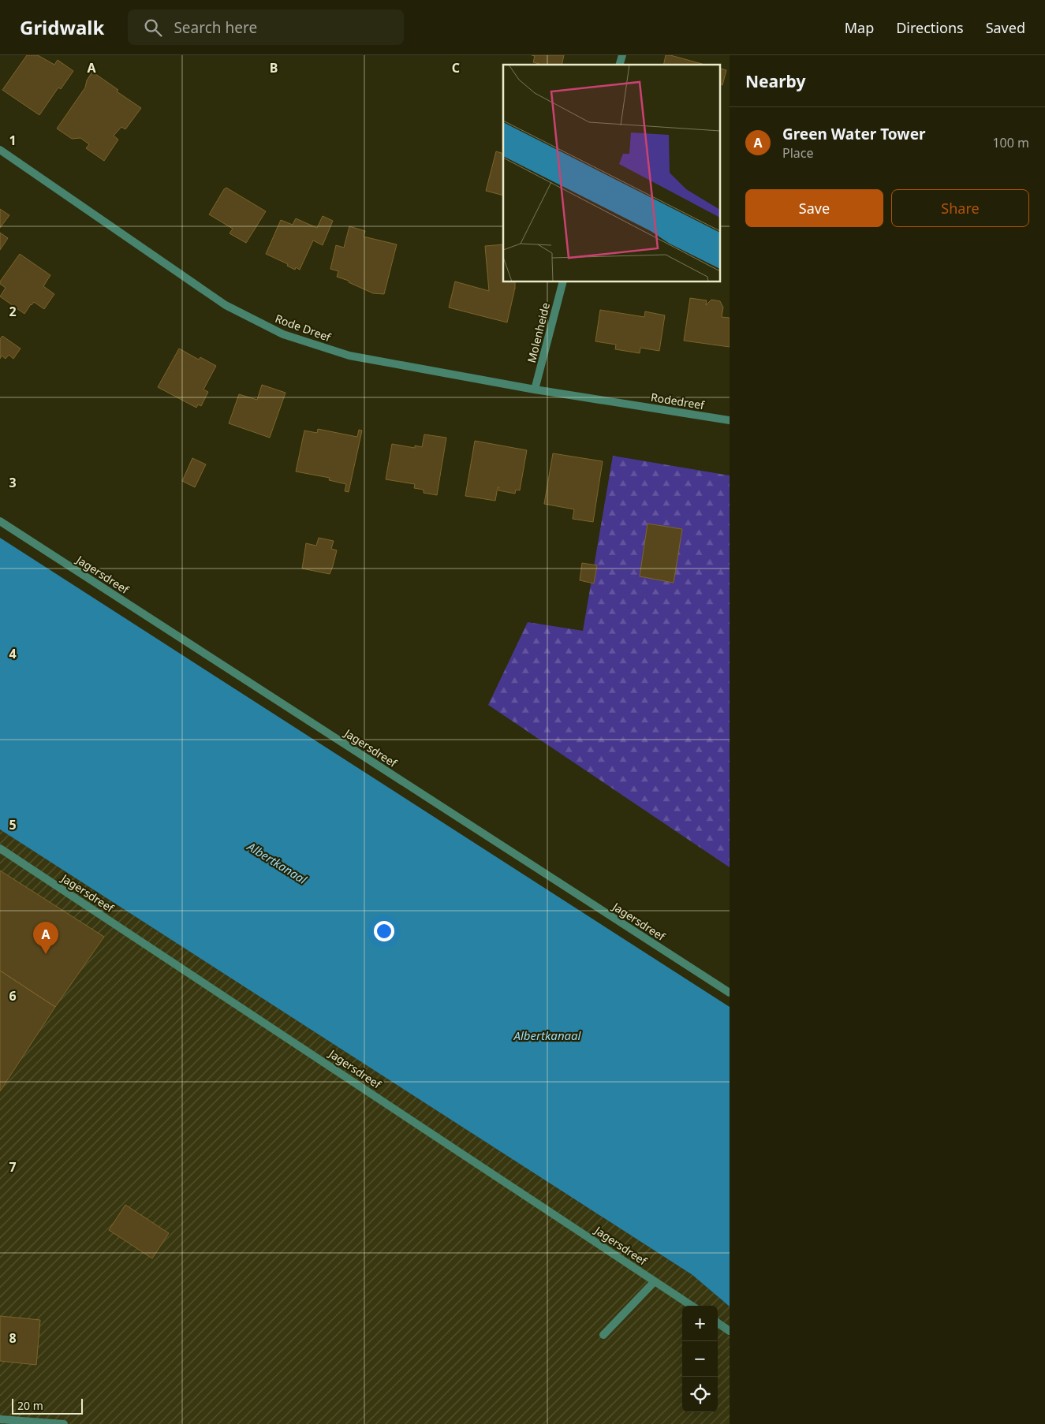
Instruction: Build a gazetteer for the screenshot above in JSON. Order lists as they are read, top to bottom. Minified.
{"streets":{"street":["Rode Dreef","Molenheide","Rodedreef","Jagersdreef"]},"crossings":[["Rode Dreef","Molenheide"],["Rode Dreef","Rodedreef"]],"water":["Albertkanaal"],"scale_bar":"20 m","page":{"header":"Gridwalk","search":"Search here","nav":["Map","Directions","Saved"],"heading":"Nearby","list":[{"mark":"A","name":"Green Water Tower","note":"Place","value":"100 m"}],"buttons":["Save","Share"],"pins":"A","map_buttons":["+","−"],"scale":"20 m"},"grid":{"columns":["A","B","C"],"rows":["1","2","3","4","5","6","7","8"]}}
